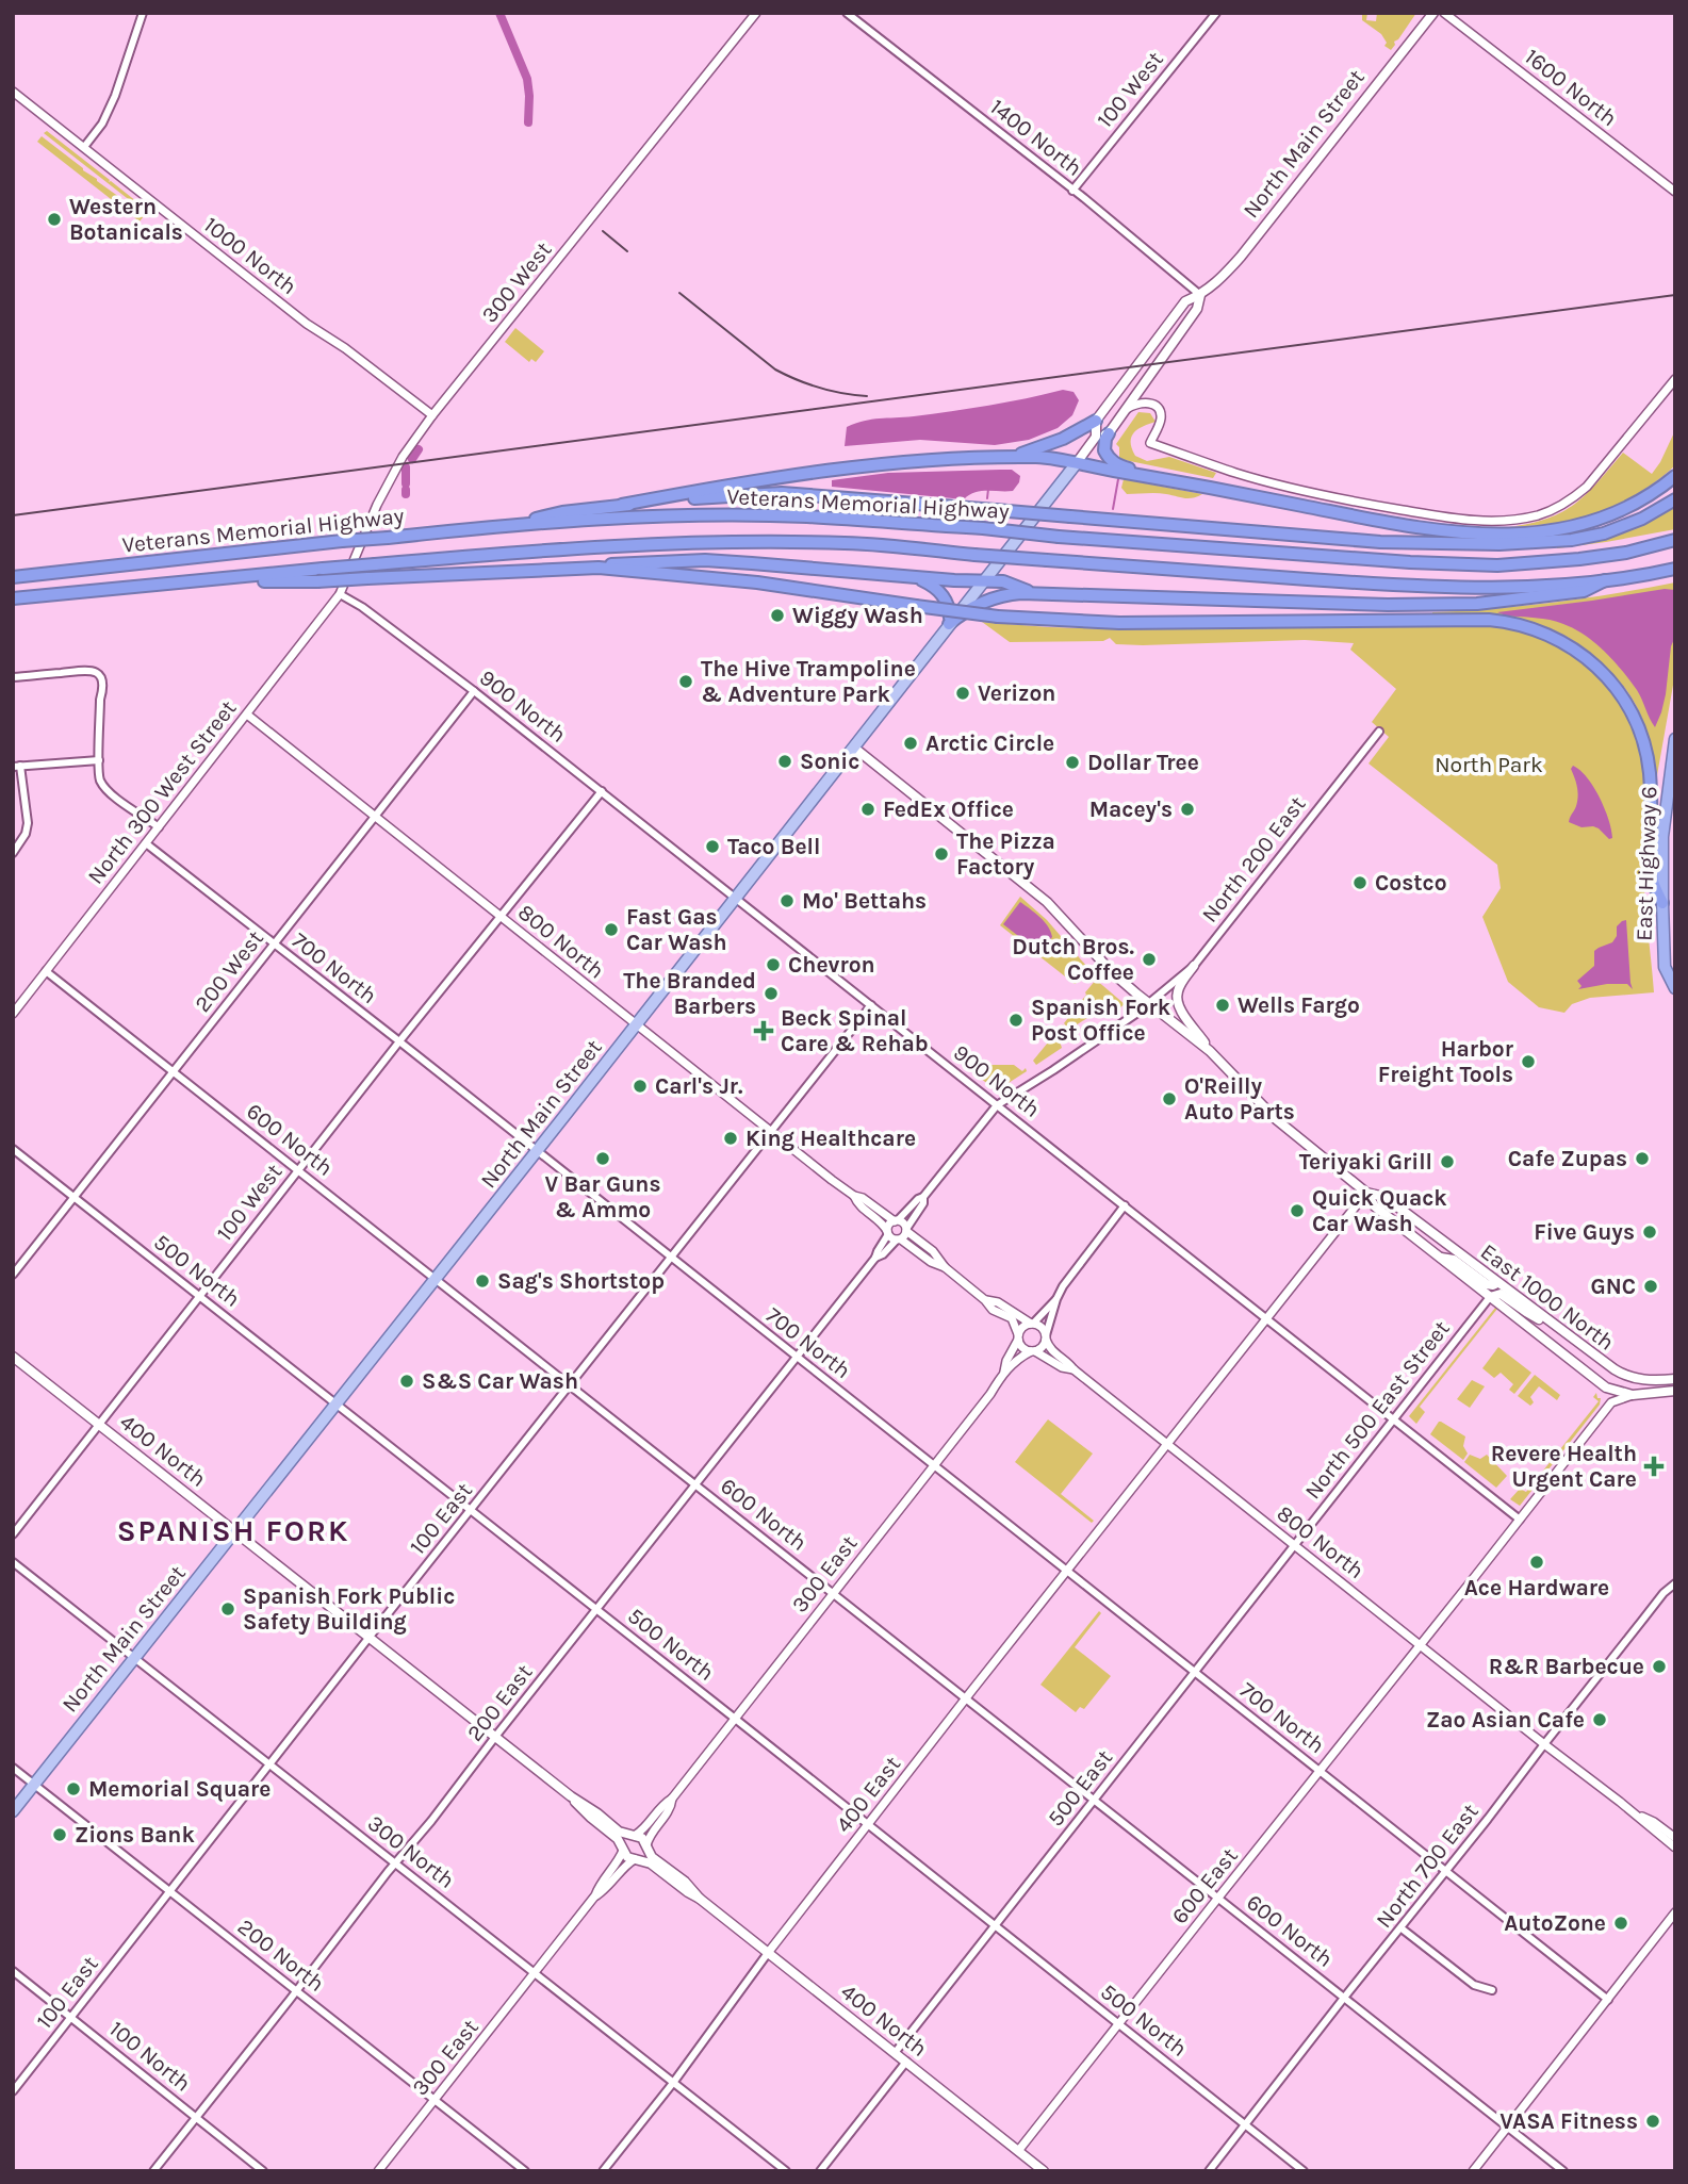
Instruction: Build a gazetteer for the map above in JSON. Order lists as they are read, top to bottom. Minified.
{"streets":{"highway":["Veterans Memorial Highway","East Highway 6"],"main road":["North Main Street","East 1000 North","400 North"],"street":["1600 North","100 West","1400 North","1000 North","300 West","900 North","North 300 West Street","North 200 East","800 North","700 North","200 West","600 North","500 North","North 500 East Street","100 East","300 East","200 East","500 East","400 East","300 North","North 700 East","600 East","200 North","100 North"]},"crossings":[["100 West","1400 North"],["100 West","900 North"],["100 West","800 North"],["100 West","700 North"],["100 West","600 North"],["100 West","500 North"],["100 West","400 North"],["1400 North","North Main Street"],["North Main Street","900 North"],["North Main Street","800 North"],["North Main Street","700 North"],["North Main Street","600 North"],["North Main Street","500 North"],["North Main Street","400 North"],["North Main Street","300 North"],["North Main Street","200 North"],["1000 North","300 West"],["300 West","900 North"],["300 West","North 300 West Street"],["900 North","North 300 West Street"],["900 North","200 West"],["900 North","North 500 East Street"],["900 North","100 East"],["900 North","400 East"],["900 North","600 East"],["North 300 West Street","800 North"],["North 300 West Street","700 North"],["North 300 West Street","600 North"],["800 North","200 West"],["800 North","North 500 East Street"],["800 North","100 East"],["800 North","300 East"],["800 North","200 East"],["800 North","500 East"],["800 North","400 East"],["800 North","North 700 East"],["800 North","600 East"],["700 North","200 West"],["700 North","100 East"],["700 North","300 East"],["700 North","200 East"],["700 North","500 East"],["700 North","400 East"],["700 North","North 700 East"],["700 North","600 East"],["200 West","600 North"],["200 West","500 North"],["600 North","100 East"],["600 North","300 East"],["600 North","200 East"],["600 North","500 East"],["600 North","400 East"],["600 North","North 700 East"],["600 North","600 East"],["500 North","100 East"],["500 North","300 East"],["500 North","200 East"],["500 North","500 East"],["500 North","400 East"],["500 North","North 700 East"],["500 North","600 East"],["East 1000 North","North 500 East Street"],["East 1000 North","400 East"],["East 1000 North","600 East"],["North 500 East Street","500 East"],["400 North","100 East"],["400 North","300 East"],["400 North","200 East"],["400 North","500 East"],["400 North","400 East"],["400 North","600 East"],["100 East","300 North"],["100 East","200 North"],["100 East","100 North"],["300 East","300 North"],["300 East","200 North"],["200 East","300 North"],["200 East","200 North"],["200 East","100 North"],["400 East","300 North"]],"districts":["SPANISH FORK"],"parks":["North Park"],"places":{"other":["Western Botanicals","Wiggy Wash","The Hive Trampoline & Adventure Park","Verizon","Arctic Circle","Sonic","Dollar Tree","FedEx Office","Macey's","Taco Bell","The Pizza Factory","Costco","Mo' Bettahs","Fast Gas Car Wash","Dutch Bros. Coffee","Chevron","The Branded Barbers","Wells Fargo","Spanish Fork Post Office","Harbor Freight Tools","Carl's Jr.","O'Reilly Auto Parts","King Healthcare","V Bar Guns & Ammo","Cafe Zupas","Teriyaki Grill","Quick Quack Car Wash","Five Guys","Sag's Shortstop","GNC","S&S Car Wash","Ace Hardware","Spanish Fork Public Safety Building","R&R Barbecue","Zao Asian Cafe","Memorial Square","Zions Bank","AutoZone","VASA Fitness"],"health":["Beck Spinal Care & Rehab","Revere Health Urgent Care"]}}
